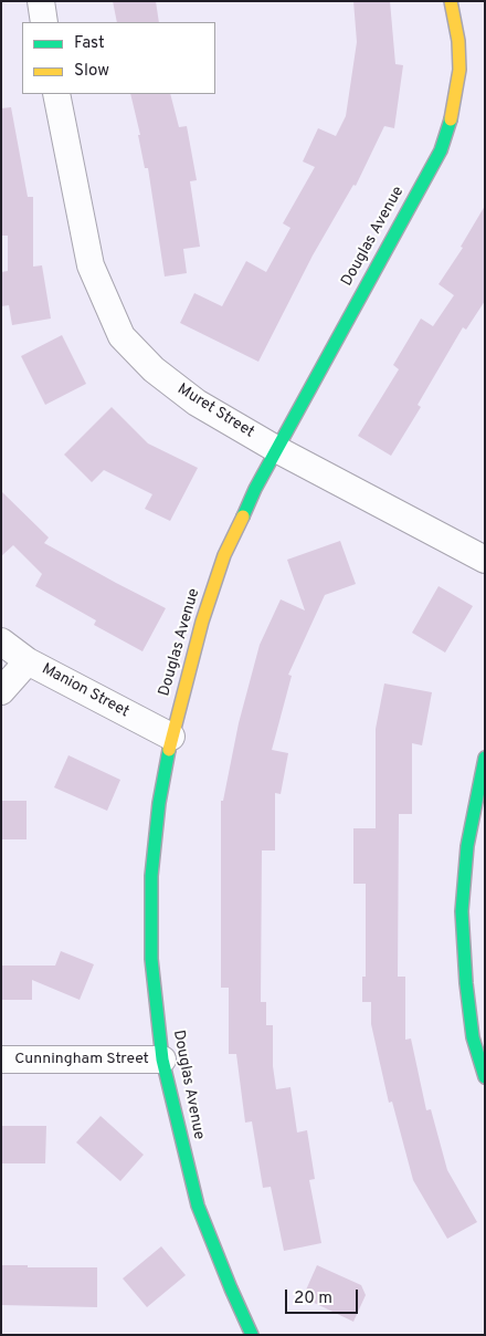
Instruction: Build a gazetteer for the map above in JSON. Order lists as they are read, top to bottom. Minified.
{"streets":{"street":["Douglas Avenue","Muret Street","Manion Street","Cunningham Street"]},"crossings":[["Douglas Avenue","Muret Street"],["Douglas Avenue","Manion Street"],["Douglas Avenue","Cunningham Street"]],"legend":["Fast","Slow"],"scale_bar":"20 m"}
